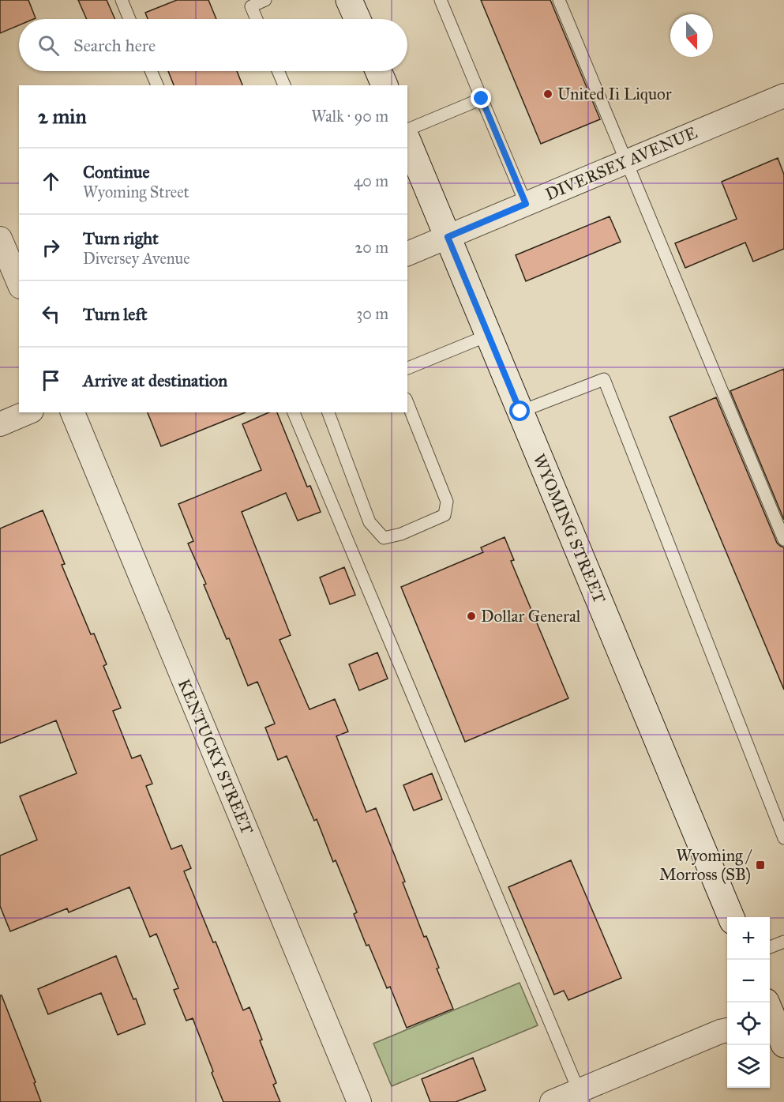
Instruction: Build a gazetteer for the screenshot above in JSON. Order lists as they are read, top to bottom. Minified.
{"streets":{"street":["DIVERSEY AVENUE","WYOMING STREET","KENTUCKY STREET"]},"crossings":[["DIVERSEY AVENUE","WYOMING STREET"]],"places":{"other":["United Ii Liquor","Dollar General"],"transit":["Wyoming / Morross (SB)"]},"north":"bottom","page":{"search":"Search here","heading":["2 min","Walk · 90 m"],"list":[["Continue","Wyoming Street","40 m"],["Turn right","Diversey Avenue","20 m"],["Turn left","30 m"],"Arrive at destination"],"map_buttons":["+","−"]}}
